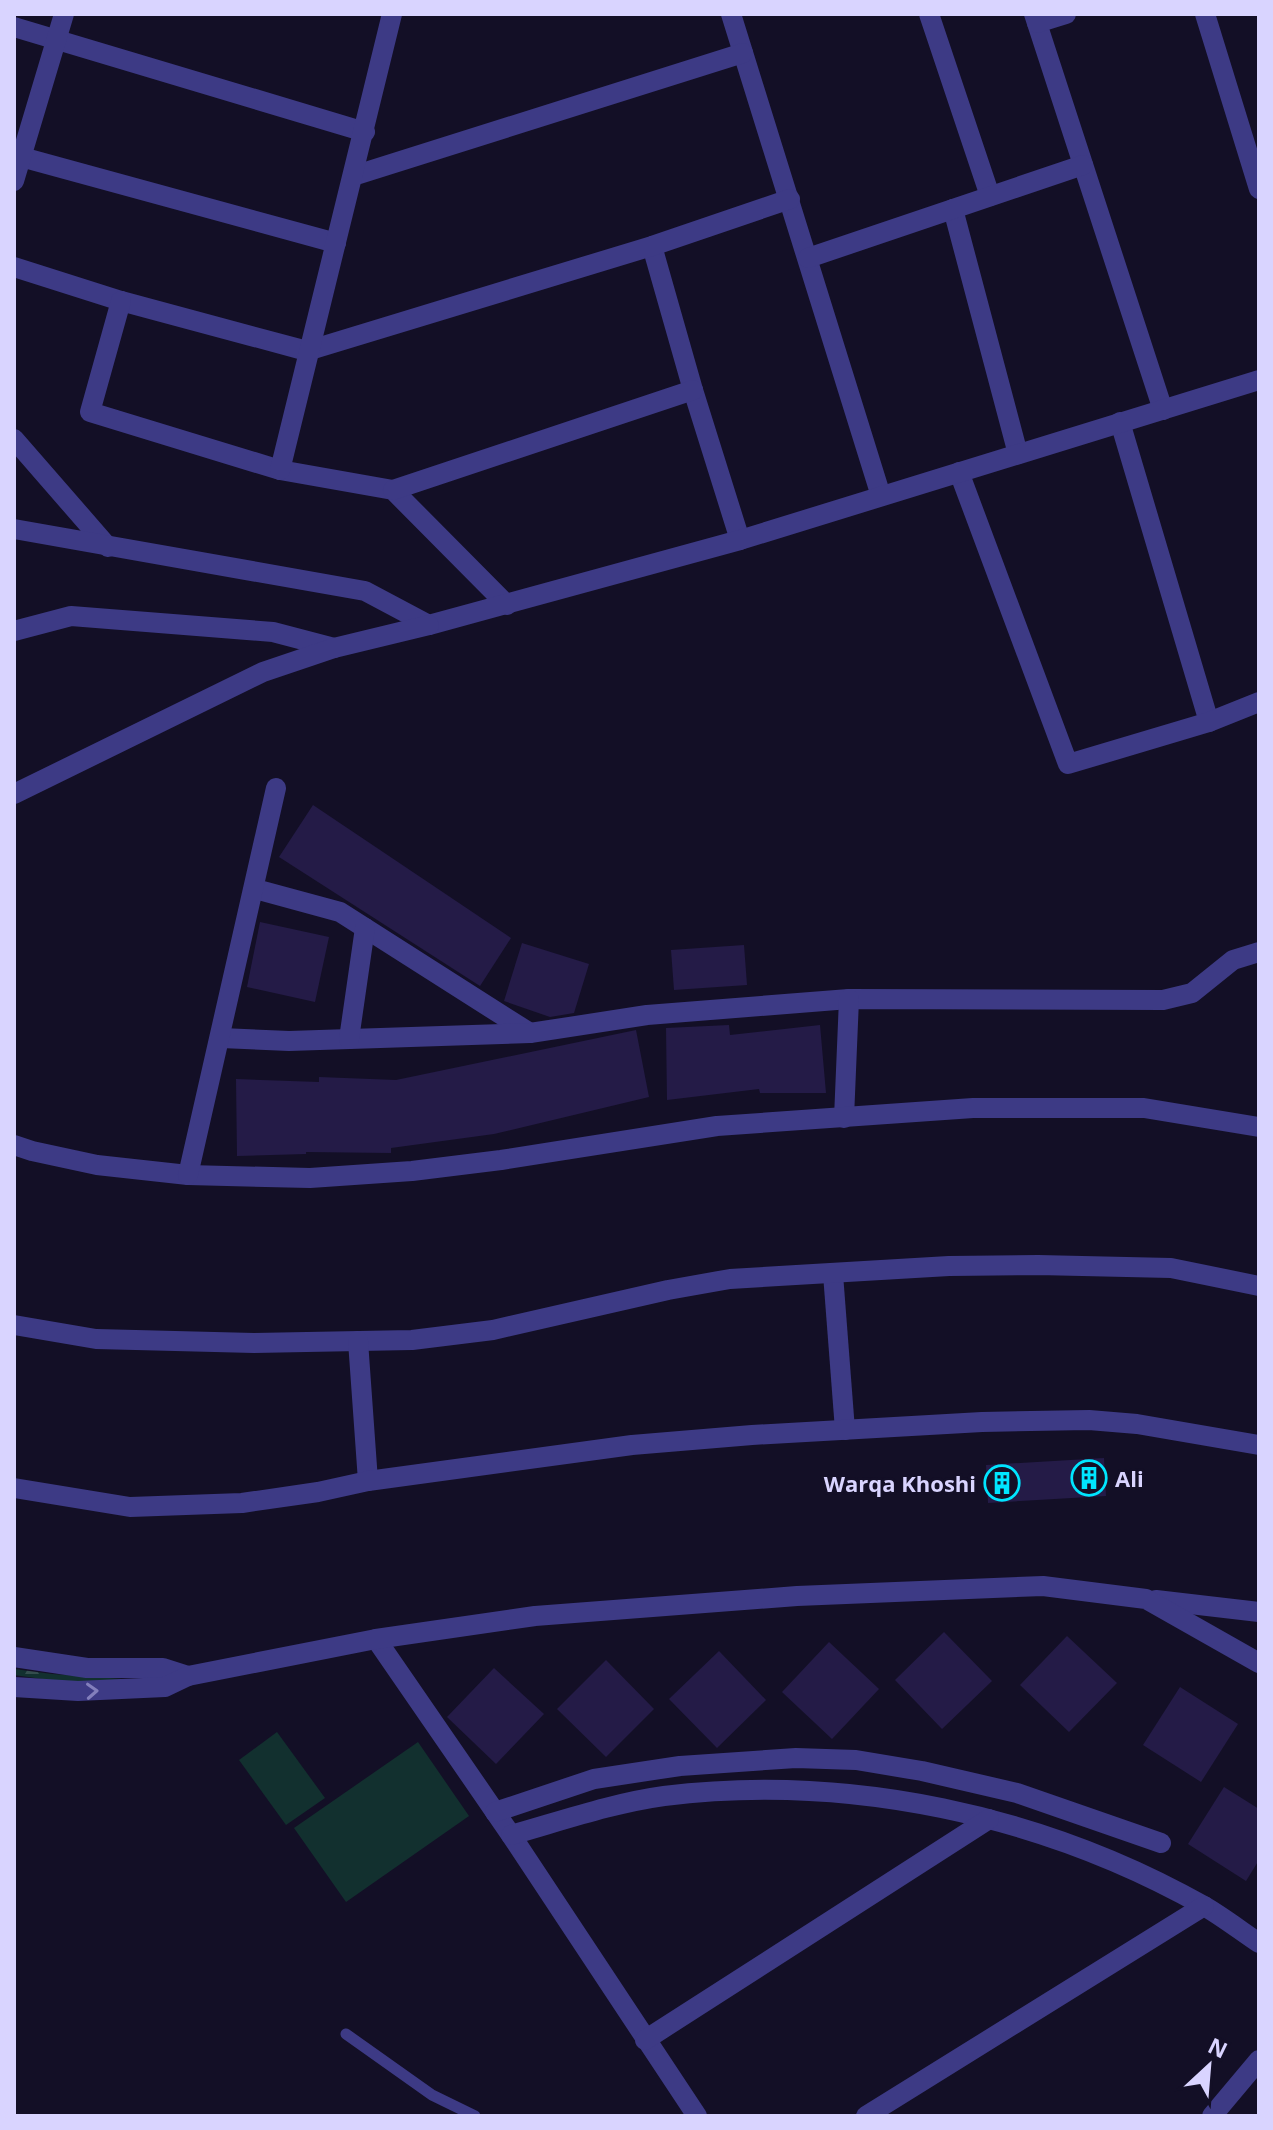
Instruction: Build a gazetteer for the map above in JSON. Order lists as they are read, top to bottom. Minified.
{"places":{"building":["Ali","Warqa Khoshi"]},"north":"top right"}
